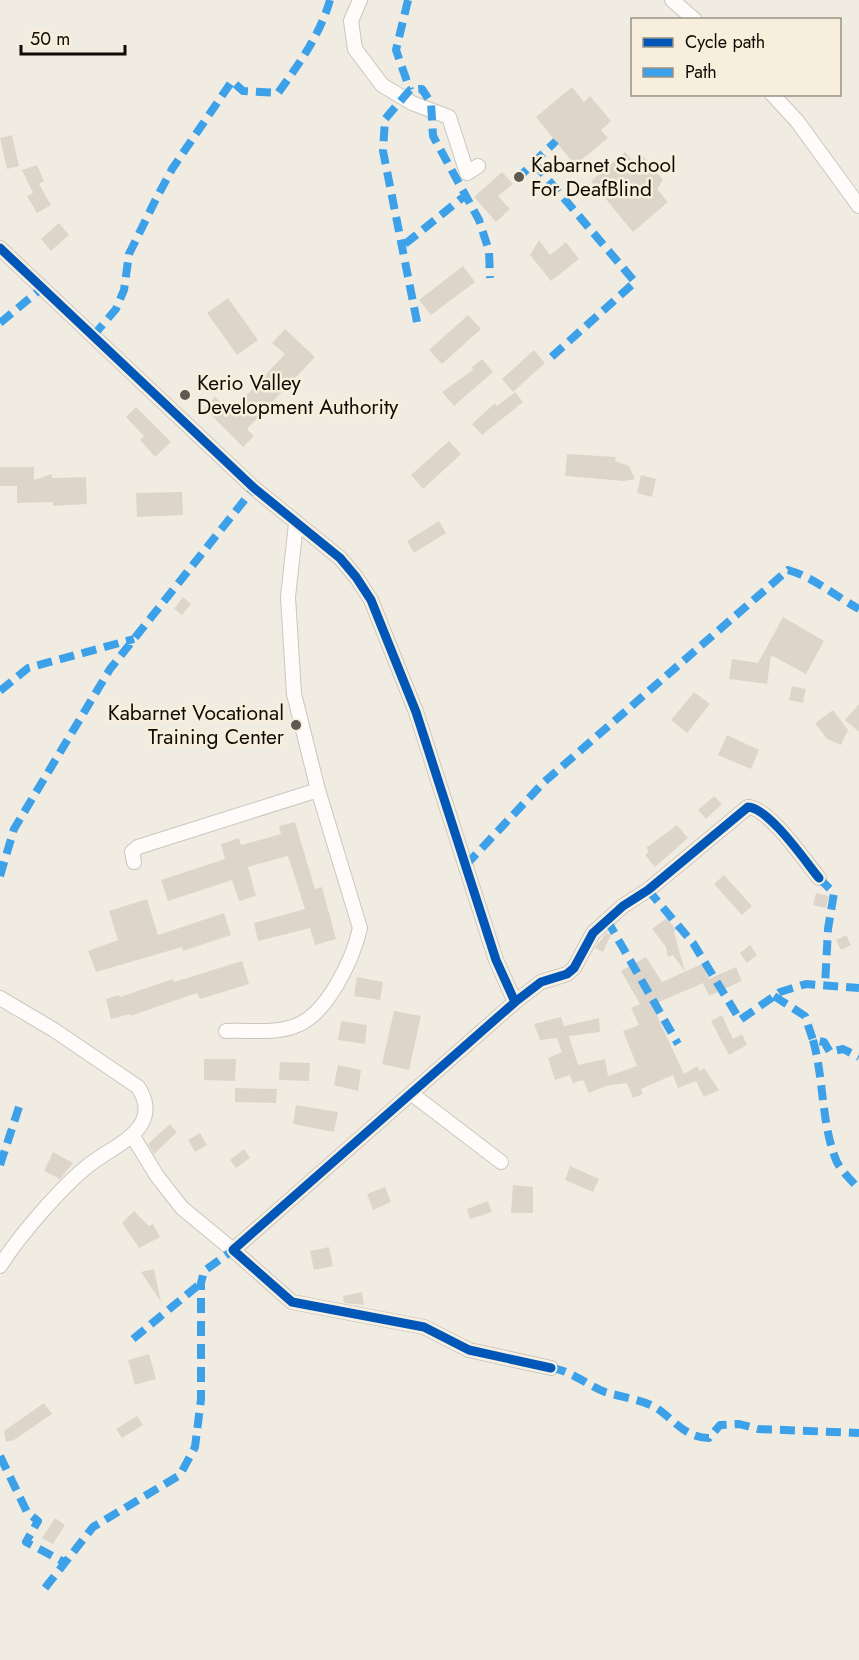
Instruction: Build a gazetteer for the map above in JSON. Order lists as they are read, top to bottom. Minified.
{"places":["Kabarnet School For DeafBlind","Kerio Valley Development Authority","Kabarnet Vocational Training Center"],"legend":["Cycle path","Path"],"scale_bar":"50 m"}
